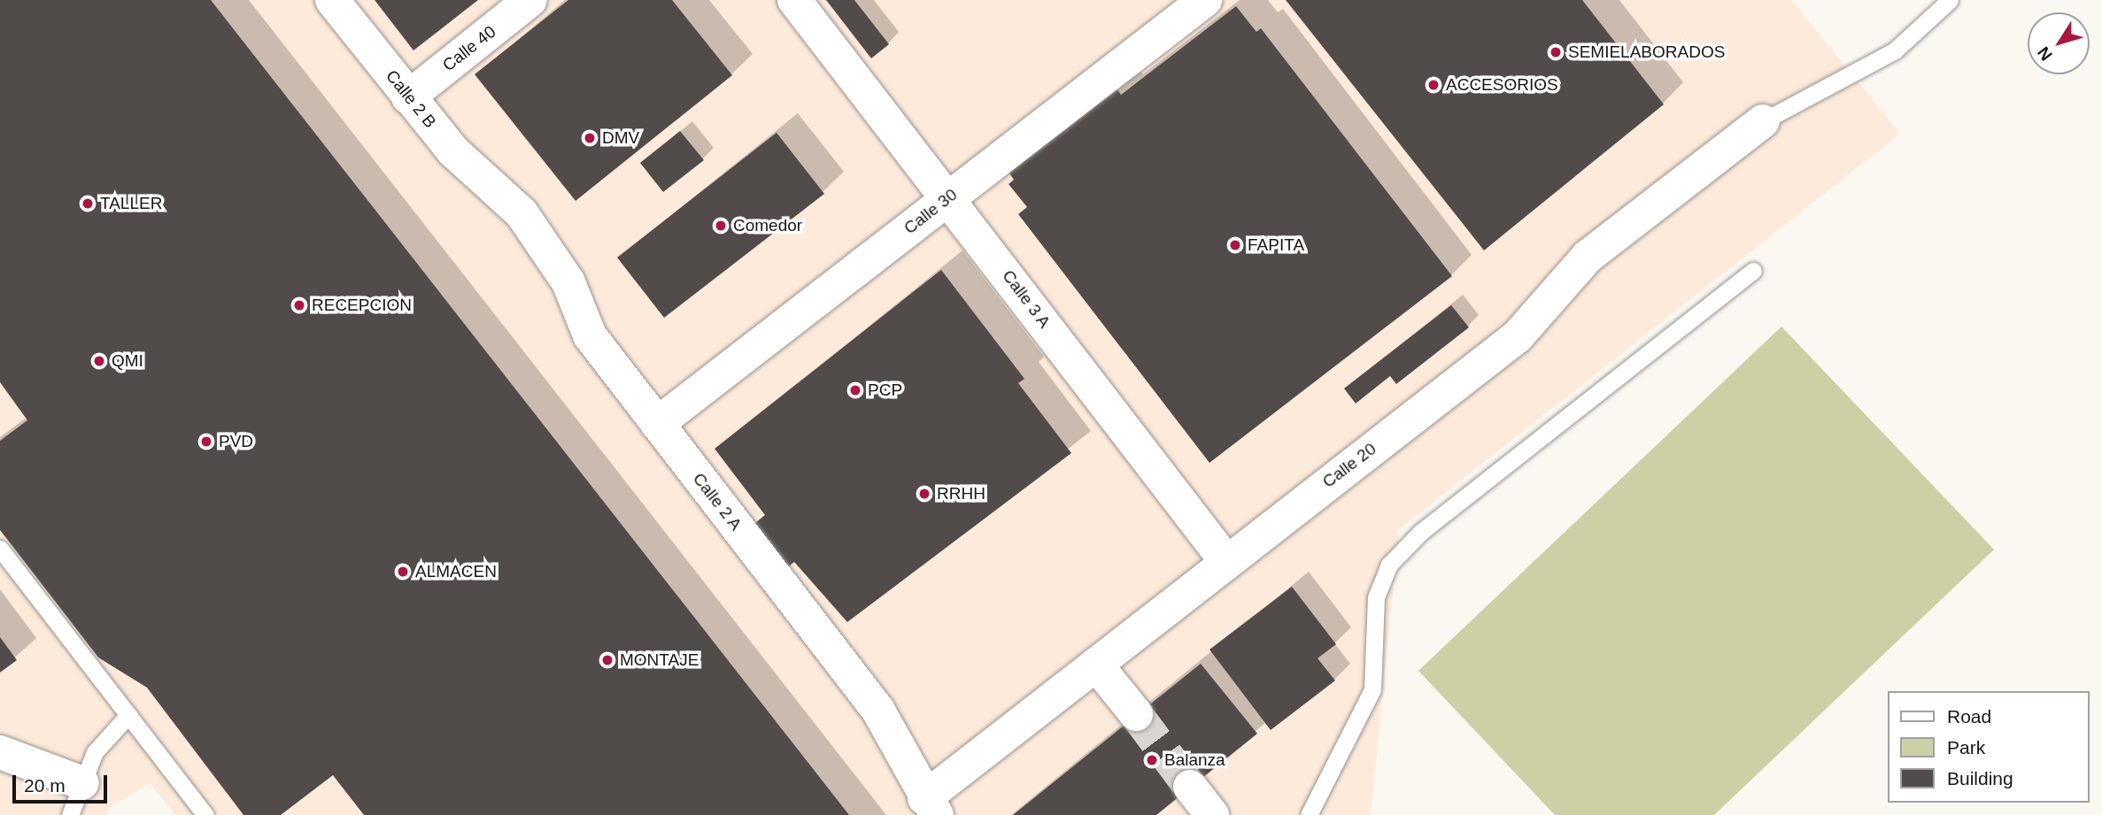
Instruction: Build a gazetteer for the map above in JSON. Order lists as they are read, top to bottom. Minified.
{"streets":{"street":["Calle 40","Calle 2 B","Calle 30","Calle 3 A","Calle 20","Calle 2 A"]},"crossings":[["Calle 40","Calle 2 B"],["Calle 2 B","Calle 2 A"],["Calle 30","Calle 3 A"],["Calle 30","Calle 2 A"],["Calle 3 A","Calle 20"],["Calle 20","Calle 2 A"]],"places":["SEMIELABORADOS","ACCESORIOS","DMV","TALLER","Comedor","FAPITA","RECEPCION","QMI","PCP","PVD","RRHH","ALMACEN","MONTAJE","Balanza"],"legend":["Road","Park","Building"],"scale_bar":"20 m","north":"bottom left"}
